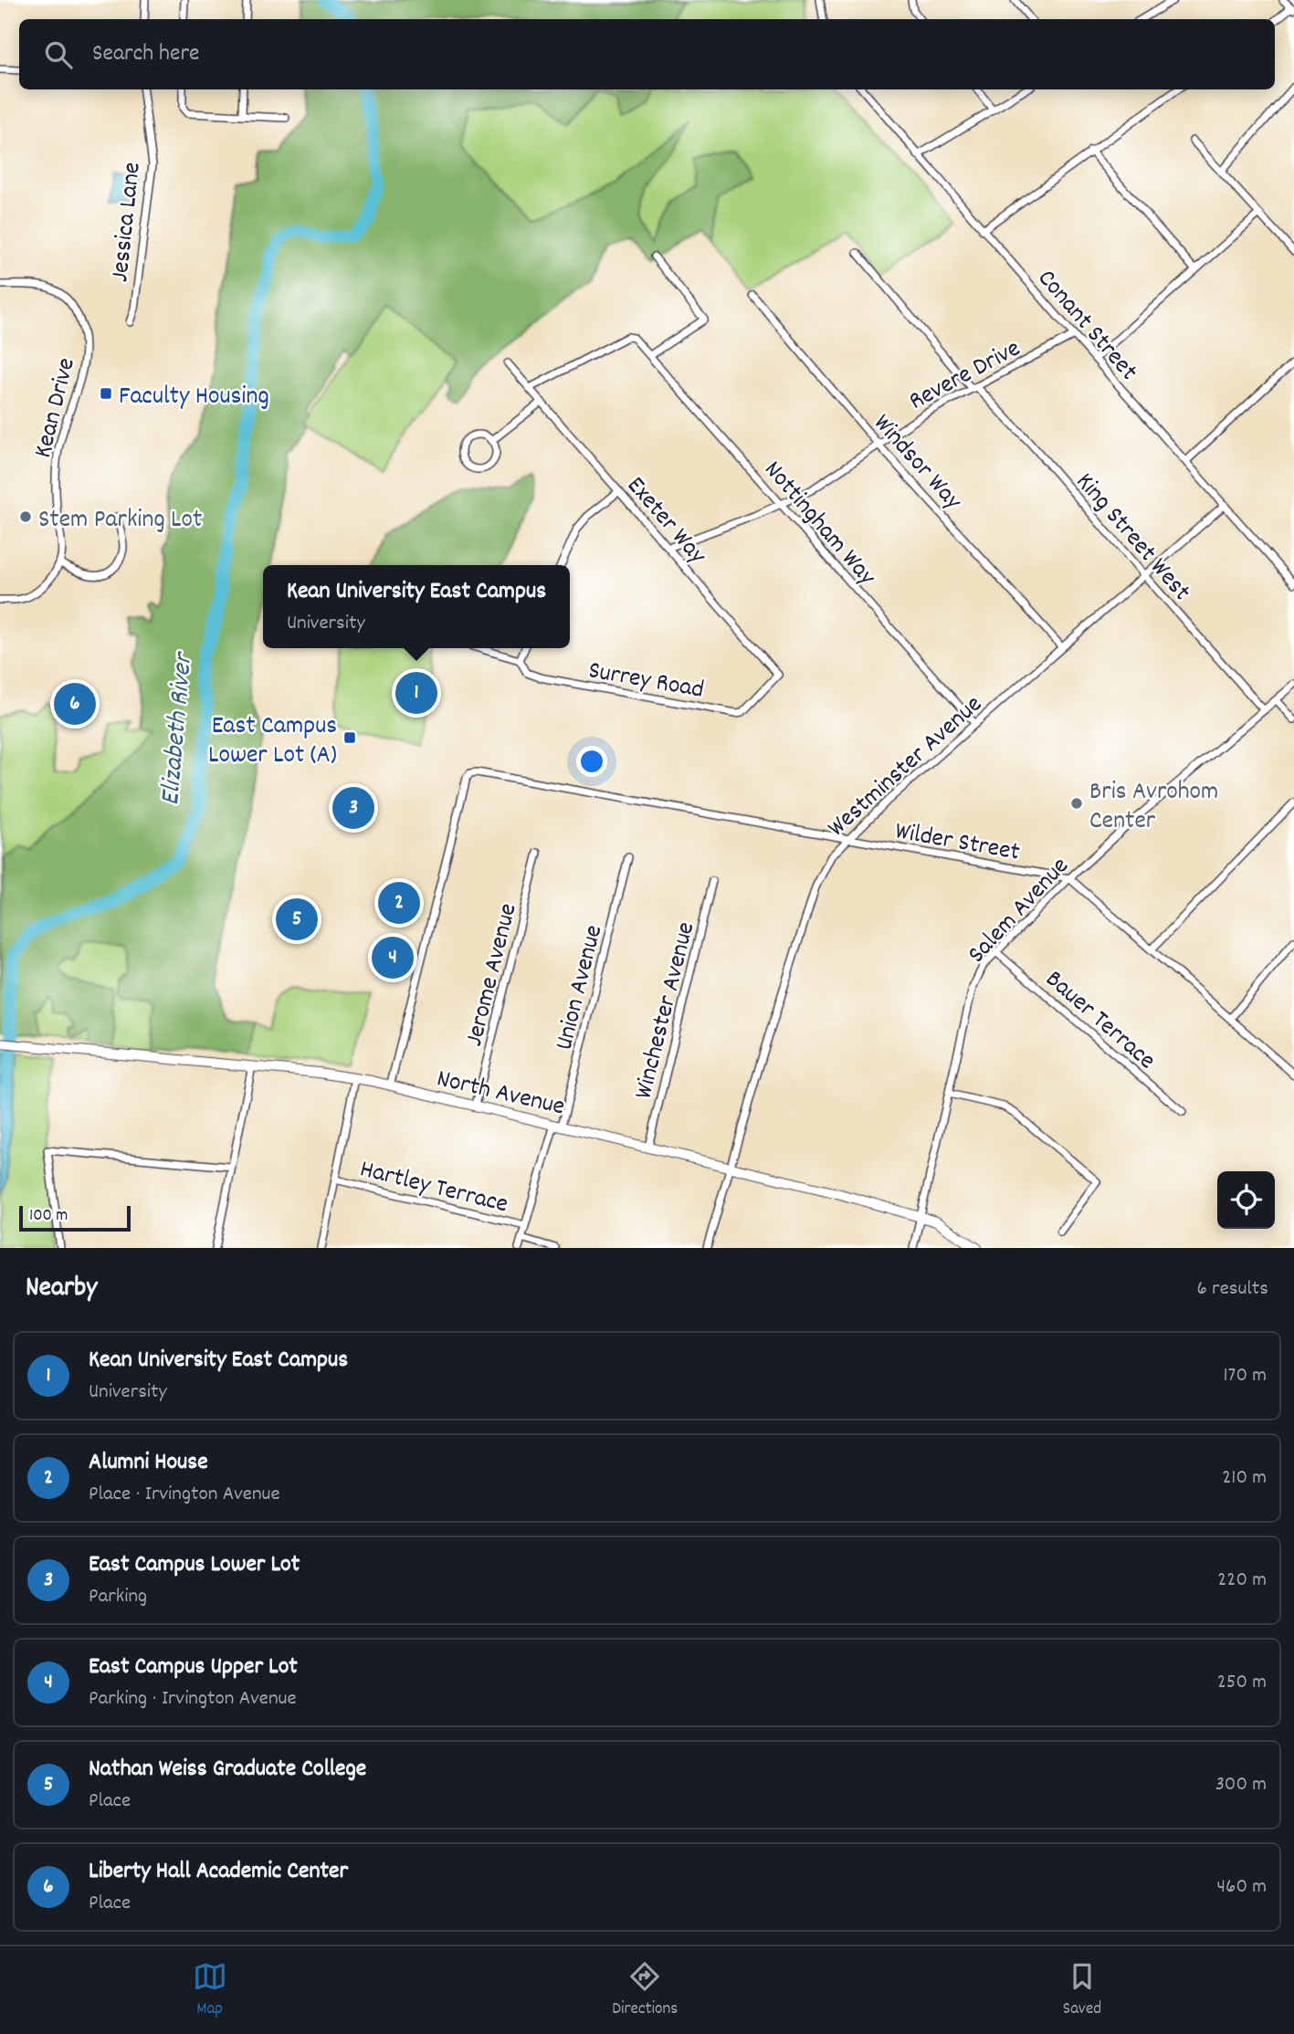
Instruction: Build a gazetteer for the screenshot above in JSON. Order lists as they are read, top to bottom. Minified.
{"streets":{"main road":["North Avenue"],"street":["Jessica Lane","Conant Street","Revere Drive","Kean Drive","Windsor Way","Exeter Way","Nottingham Way","King Street West","Surrey Road","Westminster Avenue","Wilder Street","Salem Avenue","Jerome Avenue","Union Avenue","Winchester Avenue","Bauer Terrace","Hartley Terrace"]},"crossings":[["Conant Street","Revere Drive"],["Conant Street","Westminster Avenue"],["Revere Drive","Windsor Way"],["Revere Drive","Exeter Way"],["Revere Drive","Nottingham Way"],["Revere Drive","King Street West"],["Windsor Way","Westminster Avenue"],["Exeter Way","Nottingham Way"],["Exeter Way","Surrey Road"],["Nottingham Way","Westminster Avenue"],["King Street West","Westminster Avenue"],["King Street West","Salem Avenue"],["Westminster Avenue","Wilder Street"],["Westminster Avenue","North Avenue"],["Wilder Street","Salem Avenue"],["Wilder Street","North Avenue"],["Salem Avenue","Bauer Terrace"],["Salem Avenue","North Avenue"],["Jerome Avenue","North Avenue"],["Union Avenue","North Avenue"],["Union Avenue","Hartley Terrace"],["Winchester Avenue","North Avenue"]],"water":["Elizabeth River"],"places":{"transit":["Faculty Housing","East Campus Lower Lot (A)"],"other":["Stem Parking Lot","Bris Avrohom Center"]},"scale_bar":"100 m","page":{"search":"Search here","popup":["Kean University East Campus","University"],"pins":["1","6","3","2","5","4"],"scale":"100 m","heading":["Nearby","6 results"],"list":[{"mark":"1","name":"Kean University East Campus","note":"University","value":"170 m"},{"mark":"2","name":"Alumni House","note":"Place · Irvington Avenue","value":"210 m"},{"mark":"3","name":"East Campus Lower Lot","note":"Parking","value":"220 m"},{"mark":"4","name":"East Campus Upper Lot","note":"Parking · Irvington Avenue","value":"250 m"},{"mark":"5","name":"Nathan Weiss Graduate College","note":"Place","value":"300 m"},{"mark":"6","name":"Liberty Hall Academic Center","note":"Place","value":"460 m"}],"nav":["Map","Directions","Saved"]}}
